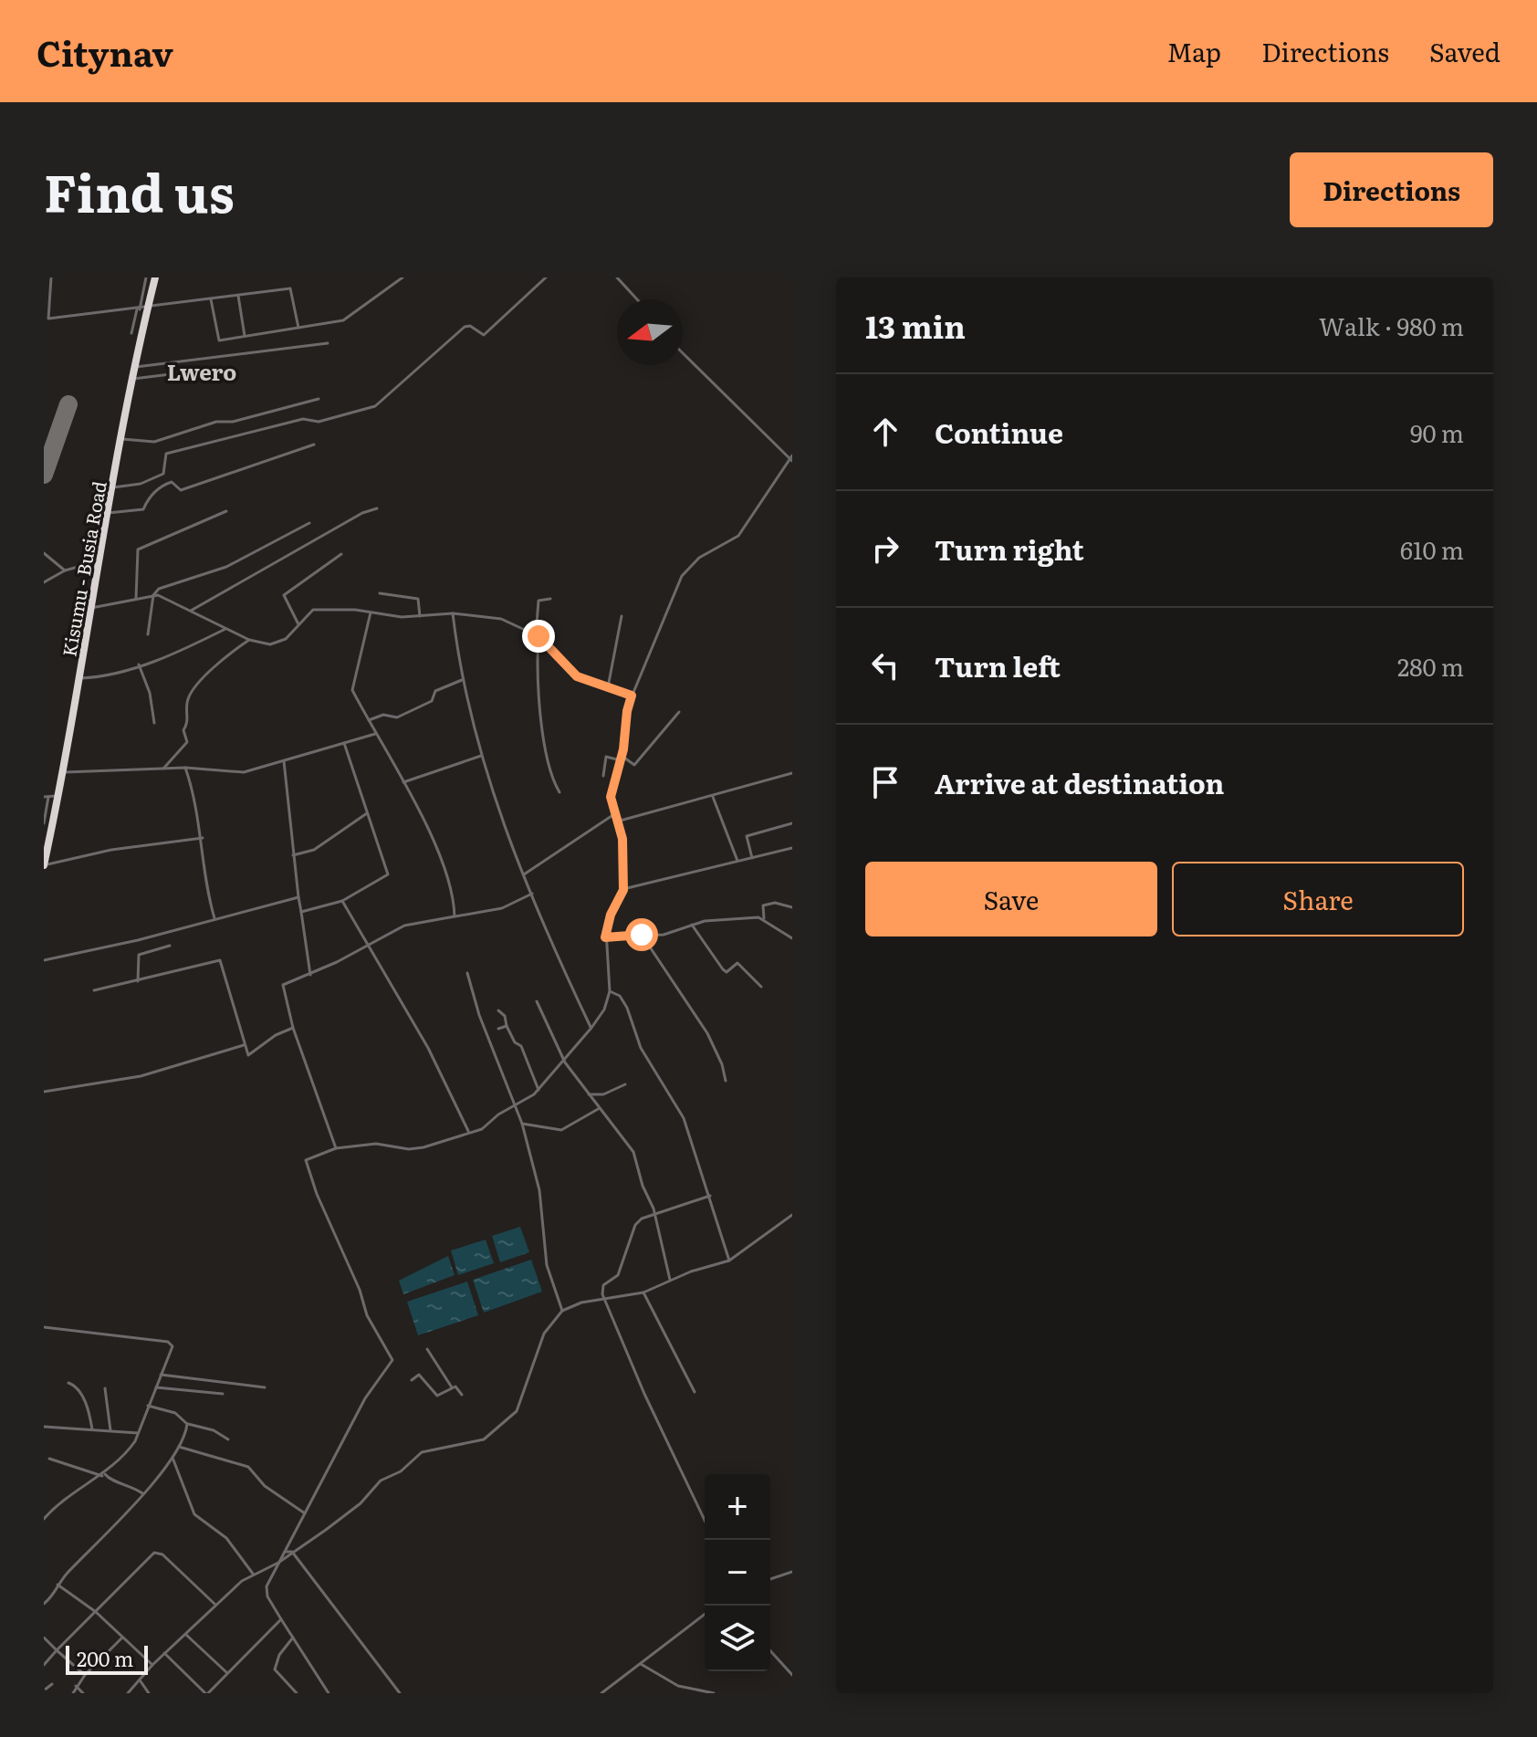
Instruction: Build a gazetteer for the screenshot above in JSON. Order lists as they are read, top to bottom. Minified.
{"streets":{"highway":["Kisumu - Busia Road"]},"districts":["Lwero"],"scale_bar":"200 m","north":"left","page":{"header":"Citynav","nav":["Map","Directions","Saved"],"title":"Find us","buttons":["Directions",["Save","Share"]],"heading":["13 min","Walk · 980 m"],"list":[["Continue","90 m"],["Turn right","610 m"],["Turn left","280 m"],"Arrive at destination"],"map_buttons":["+","−"],"scale":"200 m"}}
